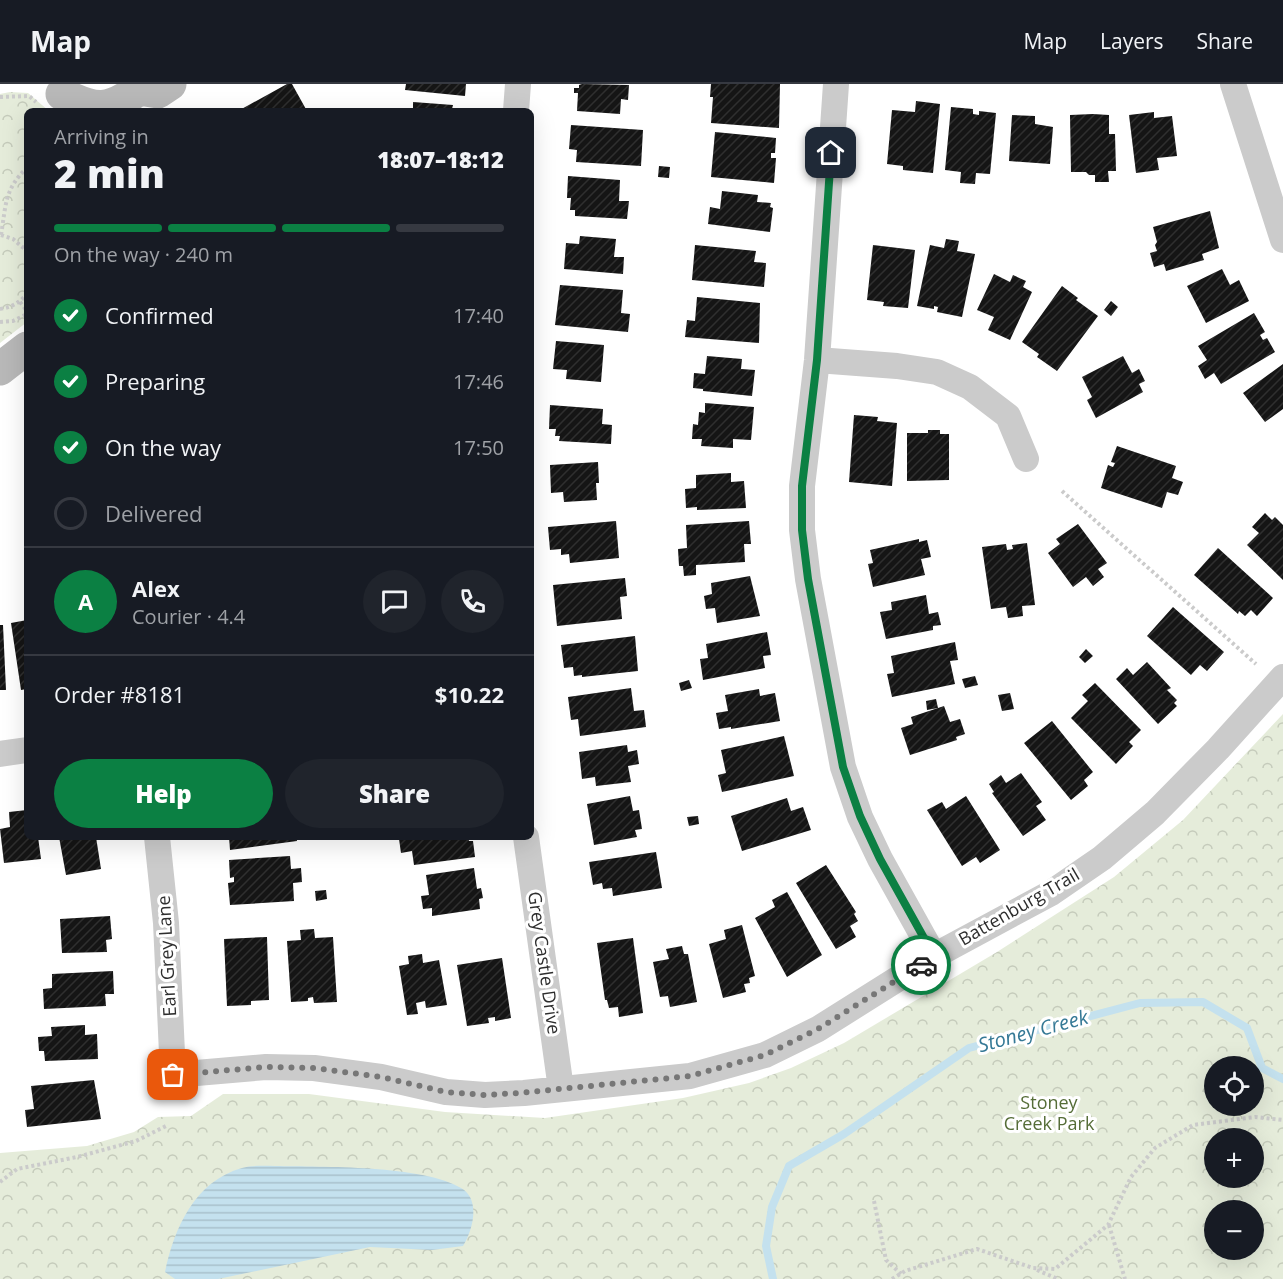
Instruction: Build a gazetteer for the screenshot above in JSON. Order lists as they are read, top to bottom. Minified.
{"streets":{"street":["Battenburg Trail","Earl Grey Lane","Grey Castle Drive"]},"crossings":[["Battenburg Trail","Earl Grey Lane"],["Battenburg Trail","Grey Castle Drive"]],"water":["Stoney Creek"],"parks":["Stoney Creek Park"],"page":{"header":"Map","nav":["Map","Layers","Share"],"heading":["2 min","Arriving in","18:07–18:12"],"panel":["Alex","Courier · 4.4","Order #8181","$10.22"],"bar":"On the way · 240 m","list":[["Confirmed","17:40"],["Preparing","17:46"],["On the way","17:50"],"Delivered"],"round":"A","buttons":["Help","Share"],"map_buttons":["+","−"]}}
